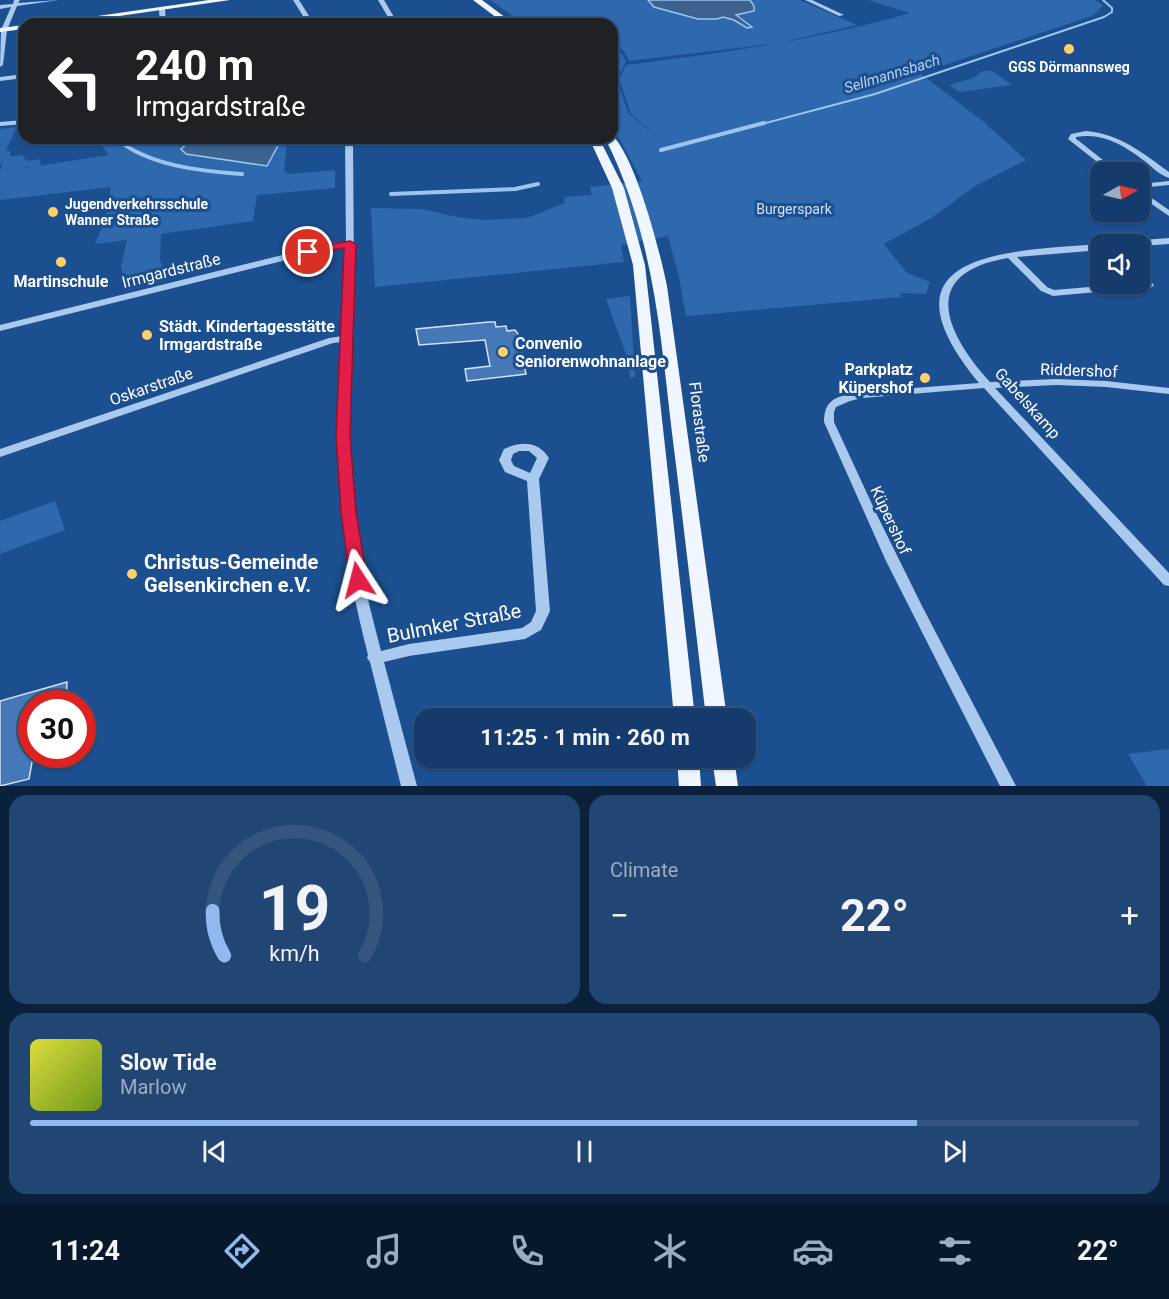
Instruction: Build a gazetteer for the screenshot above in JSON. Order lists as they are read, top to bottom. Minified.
{"streets":{"main road":["Florastraße"],"street":["Irmgardstraße","Riddershof","Oskarstraße","Gabelskamp","Küpershof","Bulmker Straße"]},"crossings":[["Irmgardstraße","Bulmker Straße"],["Riddershof","Gabelskamp"],["Riddershof","Küpershof"],["Oskarstraße","Bulmker Straße"],["Gabelskamp","Küpershof"]],"water":["Sellmannsbach"],"parks":["Burgerspark"],"places":["GGS Dörmannsweg","Jugendverkehrsschule Wanner Straße","Martinschule","Städt. Kindertagesstätte Irmgardstraße","Convenio Seniorenwohnanlage","Parkplatz Küpershof","Christus-Gemeinde Gelsenkirchen e.V."],"north":"right","page":{"turn":["240 m","Irmgardstraße"],"limit":"30","trip":"11:25 · 1 min · 260 m","tile":"Climate","heat":["−","22°","+"],"song":["Slow Tide","Marlow"],"tabs":["11:24","22°"],"gauge":["19","km/h"]}}
